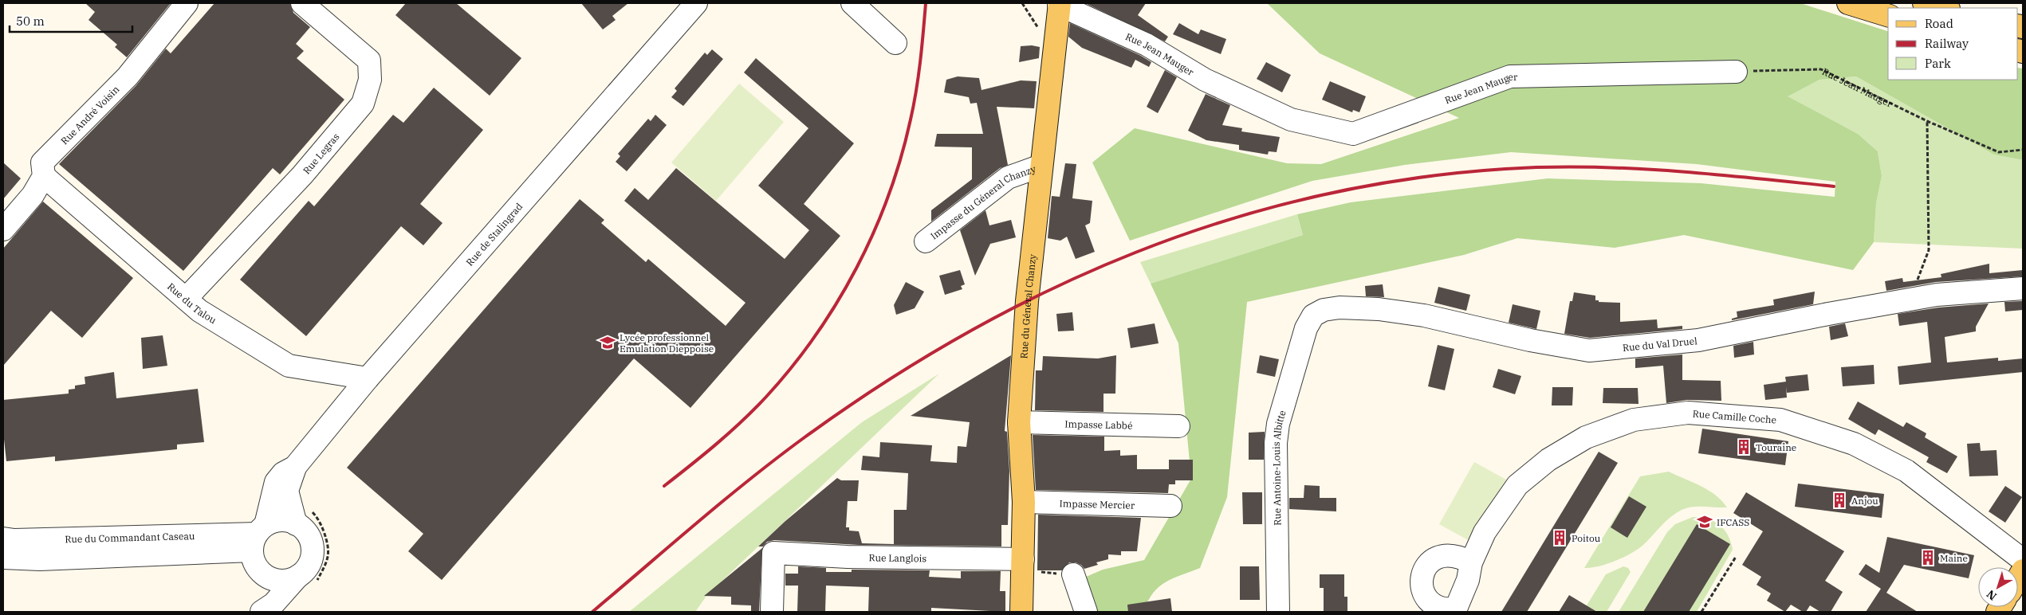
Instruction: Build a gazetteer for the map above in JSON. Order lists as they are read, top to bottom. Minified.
{"streets":{"main road":["Rue du Géneral Chanzy"],"street":["Rue Jean Mauger","Rue André Voisin","Rue Legras","Impasse du Géneral Chanzy","Rue de Stalingrad","Rue du Talou","Rue du Val Druel","Rue Camille Coche","Impasse Labbé","Rue Antoine-Louis Albitte","Impasse Mercier","Rue du Commandant Caseau","Rue Langlois"]},"crossings":[["Rue Jean Mauger","Rue du Géneral Chanzy"],["Rue André Voisin","Rue du Talou"],["Rue Legras","Rue du Talou"],["Impasse du Géneral Chanzy","Rue du Géneral Chanzy"],["Rue de Stalingrad","Rue du Talou"],["Rue de Stalingrad","Rue du Commandant Caseau"],["Rue du Géneral Chanzy","Impasse Labbé"],["Rue du Géneral Chanzy","Impasse Mercier"],["Rue du Géneral Chanzy","Rue Langlois"],["Rue du Val Druel","Rue Antoine-Louis Albitte"]],"places":{"school or university":["Lycée professionnel Emulation Dieppoise","IFCASS"],"building":["Touraine","Anjou","Poitou","Maine"]},"legend":["Road","Railway","Park"],"scale_bar":"50 m","north":"bottom left"}
